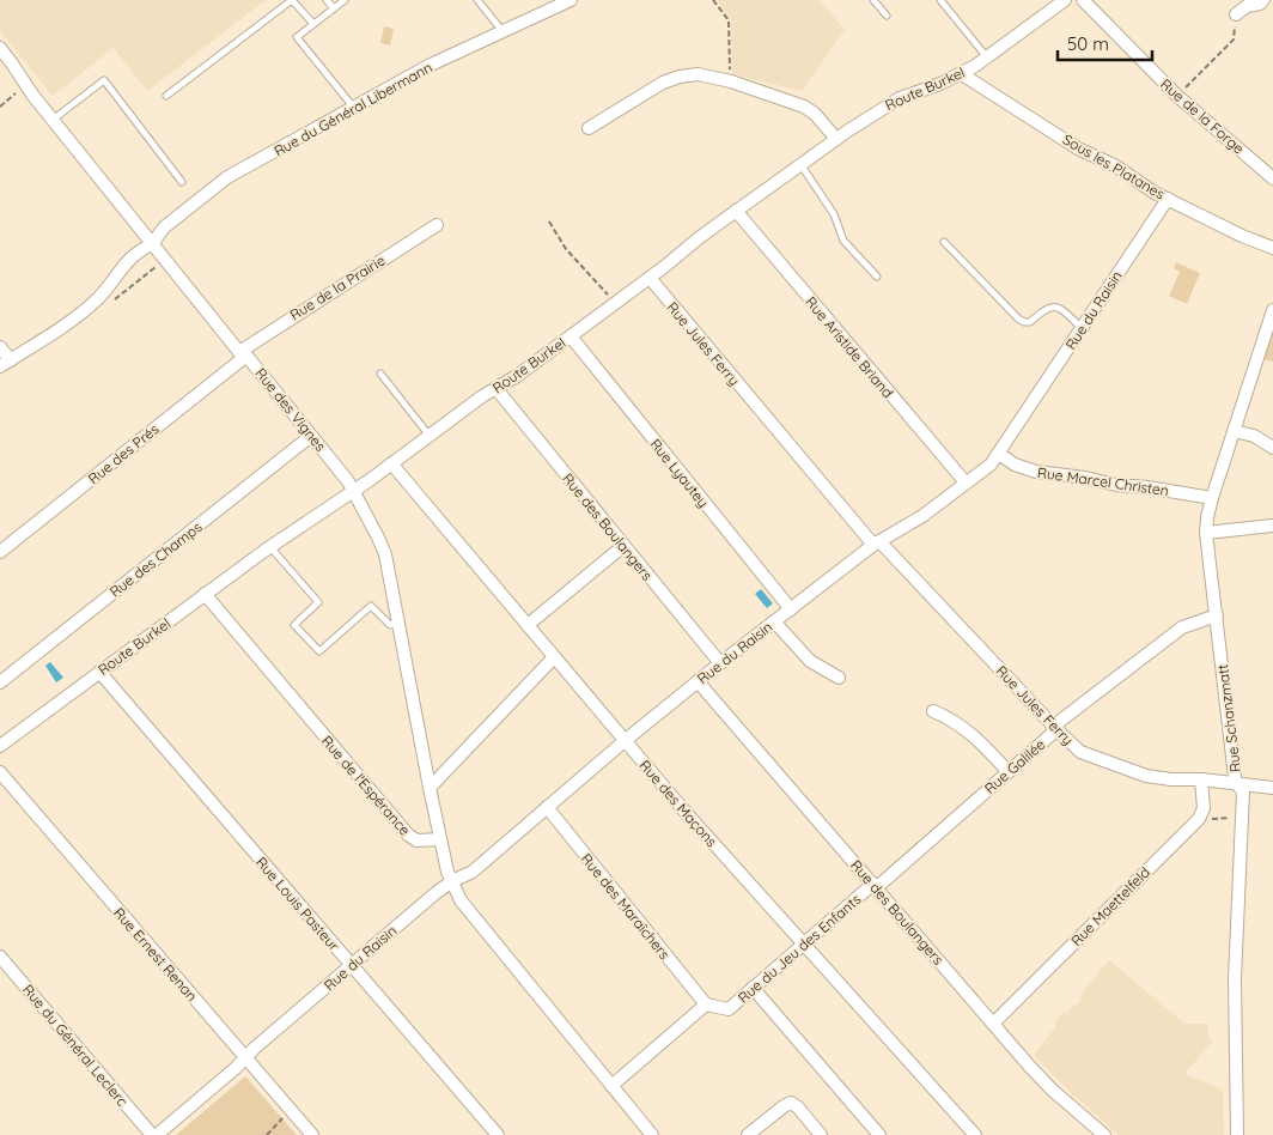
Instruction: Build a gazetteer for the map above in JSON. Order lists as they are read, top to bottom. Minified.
{"streets":{"street":["Route Burkel","Rue du Général Libermann","Rue de la Forge","Sous les Platanes","Rue de la Prairie","Rue du Raisin","Rue Jules Ferry","Rue Aristide Briand","Rue des Vignes","Rue des Prés","Rue Lyautey","Rue Marcel Christen","Rue des Boulangers","Rue des Champs","Rue Schanzmatt","Rue Galilée","Rue de l'Espérance","Rue des Maçons","Rue Louis Pasteur","Rue des Maraîchers","Rue Maettelfeld","Rue du Jeu des Enfants","Rue Ernest Renan","Rue du Général Leclerc"]},"crossings":[["Route Burkel","Sous les Platanes"],["Route Burkel","Rue Jules Ferry"],["Route Burkel","Rue Aristide Briand"],["Route Burkel","Rue des Vignes"],["Route Burkel","Rue Lyautey"],["Route Burkel","Rue des Boulangers"],["Route Burkel","Rue de l'Espérance"],["Route Burkel","Rue des Maçons"],["Route Burkel","Rue Louis Pasteur"],["Rue du Général Libermann","Rue des Vignes"],["Sous les Platanes","Rue du Raisin"],["Rue de la Prairie","Rue des Vignes"],["Rue de la Prairie","Rue des Prés"],["Rue du Raisin","Rue Jules Ferry"],["Rue du Raisin","Rue Aristide Briand"],["Rue du Raisin","Rue Lyautey"],["Rue du Raisin","Rue Marcel Christen"],["Rue du Raisin","Rue des Boulangers"],["Rue du Raisin","Rue des Maçons"],["Rue du Raisin","Rue Louis Pasteur"],["Rue du Raisin","Rue des Maraîchers"],["Rue du Raisin","Rue Ernest Renan"],["Rue Jules Ferry","Rue Schanzmatt"],["Rue Jules Ferry","Rue Galilée"],["Rue des Vignes","Rue des Prés"],["Rue des Vignes","Rue des Champs"],["Rue des Vignes","Rue de l'Espérance"],["Rue Marcel Christen","Rue Schanzmatt"],["Rue des Boulangers","Rue Galilée"],["Rue des Boulangers","Rue Maettelfeld"],["Rue des Boulangers","Rue du Jeu des Enfants"],["Rue Schanzmatt","Rue Galilée"],["Rue Galilée","Rue du Jeu des Enfants"],["Rue des Maçons","Rue du Jeu des Enfants"],["Rue des Maraîchers","Rue du Jeu des Enfants"]],"scale_bar":"50 m"}
